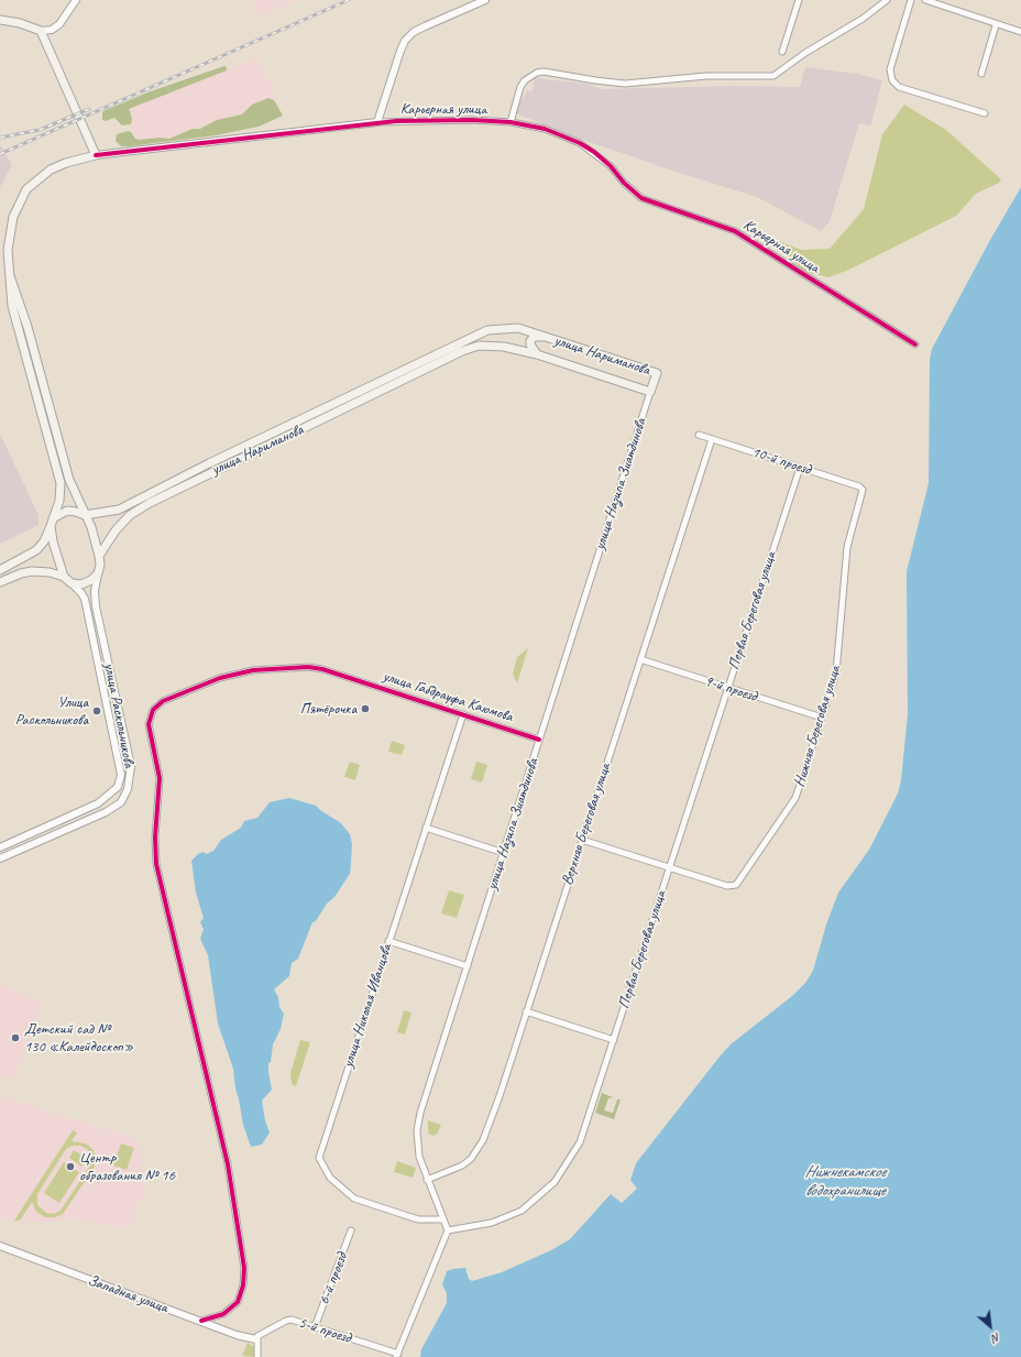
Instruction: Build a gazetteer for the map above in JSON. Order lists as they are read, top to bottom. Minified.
{"streets":{"main road":["улица Нариманова"],"street":["Карьерная улица","10-й проезд","улица Назипа Зиатдинова","Первая Береговая улица","9-й проезд","улица Габдрауфа Каюмова","улица Раскольникова","Нижняя Береговая улица","Верхняя Береговая улица","улица Николая Иванцова","6-й проезд","Западная улица","5-й проезд"]},"crossings":[["улица Нариманова","улица Назипа Зиатдинова"],["10-й проезд","Первая Береговая улица"],["10-й проезд","Нижняя Береговая улица"],["10-й проезд","Верхняя Береговая улица"],["улица Назипа Зиатдинова","Первая Береговая улица"],["улица Назипа Зиатдинова","улица Габдрауфа Каюмова"],["улица Назипа Зиатдинова","Верхняя Береговая улица"],["улица Назипа Зиатдинова","улица Николая Иванцова"],["Первая Береговая улица","9-й проезд"],["Первая Береговая улица","Нижняя Береговая улица"],["9-й проезд","Нижняя Береговая улица"],["9-й проезд","Верхняя Береговая улица"],["улица Габдрауфа Каюмова","улица Николая Иванцова"],["улица Габдрауфа Каюмова","Западная улица"],["6-й проезд","5-й проезд"],["Западная улица","5-й проезд"]],"water":["Нижнекамское водохранилище"],"places":["Пятёрочка","Улица Раскольникова","Детский сад № 130 «Калейдоскоп»","Центр образования № 16"],"north":"bottom right"}
